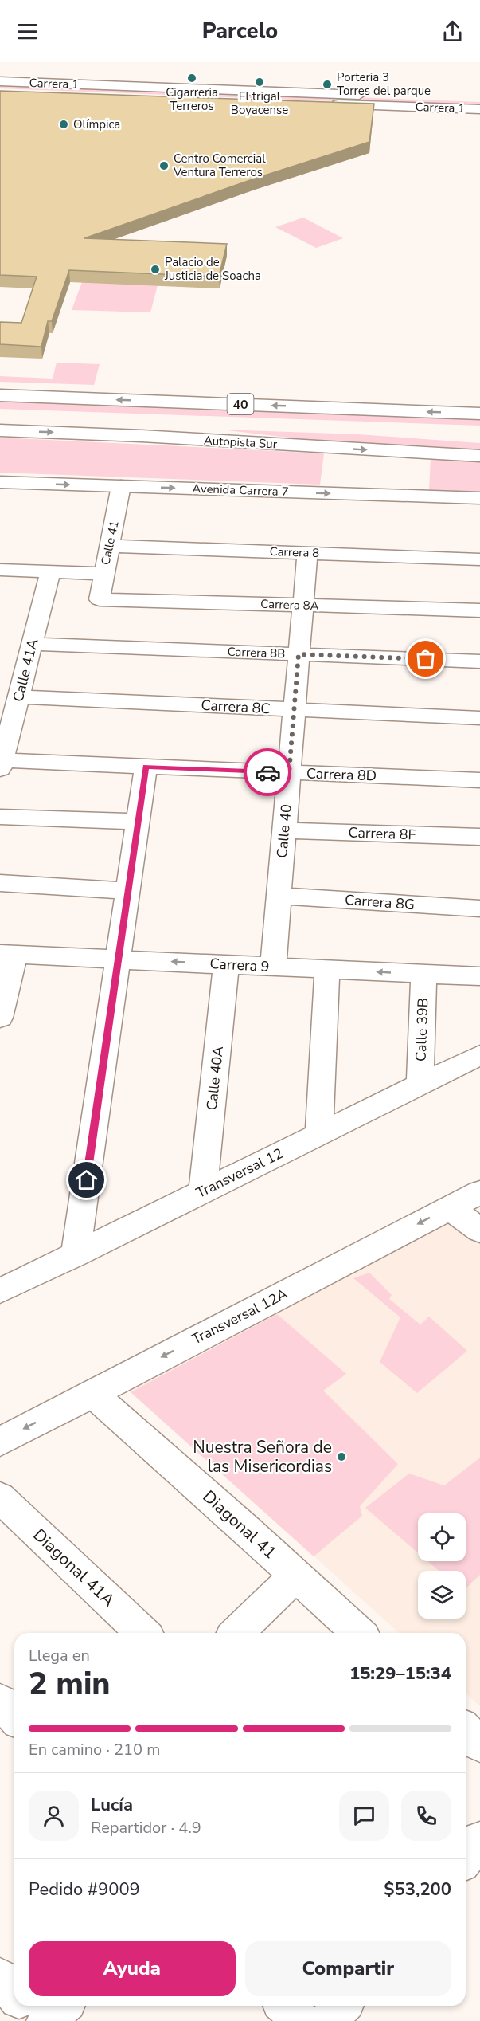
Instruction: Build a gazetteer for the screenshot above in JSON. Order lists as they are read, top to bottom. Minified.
{"streets":{"main road":["Carrera 1","40","Autopista Sur","Avenida Carrera 7","Calle 41","Carrera 8","Carrera 8A","Carrera 8B","Calle 41A","Carrera 8C","Carrera 8D","Calle 40","Carrera 8F","Carrera 8G","Carrera 9","Calle 39B","Calle 40A","Transversal 12","Transversal 12A","Diagonal 41","Diagonal 41A"]},"crossings":[["Avenida Carrera 7","Calle 41"],["Calle 41","Carrera 8"],["Calle 41","Carrera 8A"],["Carrera 8","Calle 40"],["Carrera 8A","Calle 40"],["Carrera 8B","Calle 41A"],["Carrera 8B","Calle 40"],["Calle 41A","Carrera 8C"],["Calle 41A","Carrera 8D"],["Carrera 8C","Calle 40"],["Carrera 8D","Calle 40"],["Calle 40","Carrera 8F"],["Calle 40","Carrera 8G"],["Calle 40","Carrera 9"],["Carrera 9","Calle 39B"],["Carrera 9","Calle 40A"],["Calle 39B","Transversal 12"],["Calle 40A","Transversal 12"],["Transversal 12A","Diagonal 41"]],"one_way":["Carrera 9","Transversal 12A"],"places":["Cigarreria Terreros","El trigal Boyacense","Porteria 3 Torres del parque","Olímpica","Centro Comercial Ventura Terreros","Palacio de Justicia de Soacha","Nuestra Señora de las Misericordias"],"page":{"header":"Parcelo","heading":["2 min","Llega en","15:29–15:34"],"panel":["Lucía","Repartidor · 4.9","Pedido #9009","$53,200"],"bar":"En camino · 210 m","buttons":["Ayuda","Compartir"]}}
